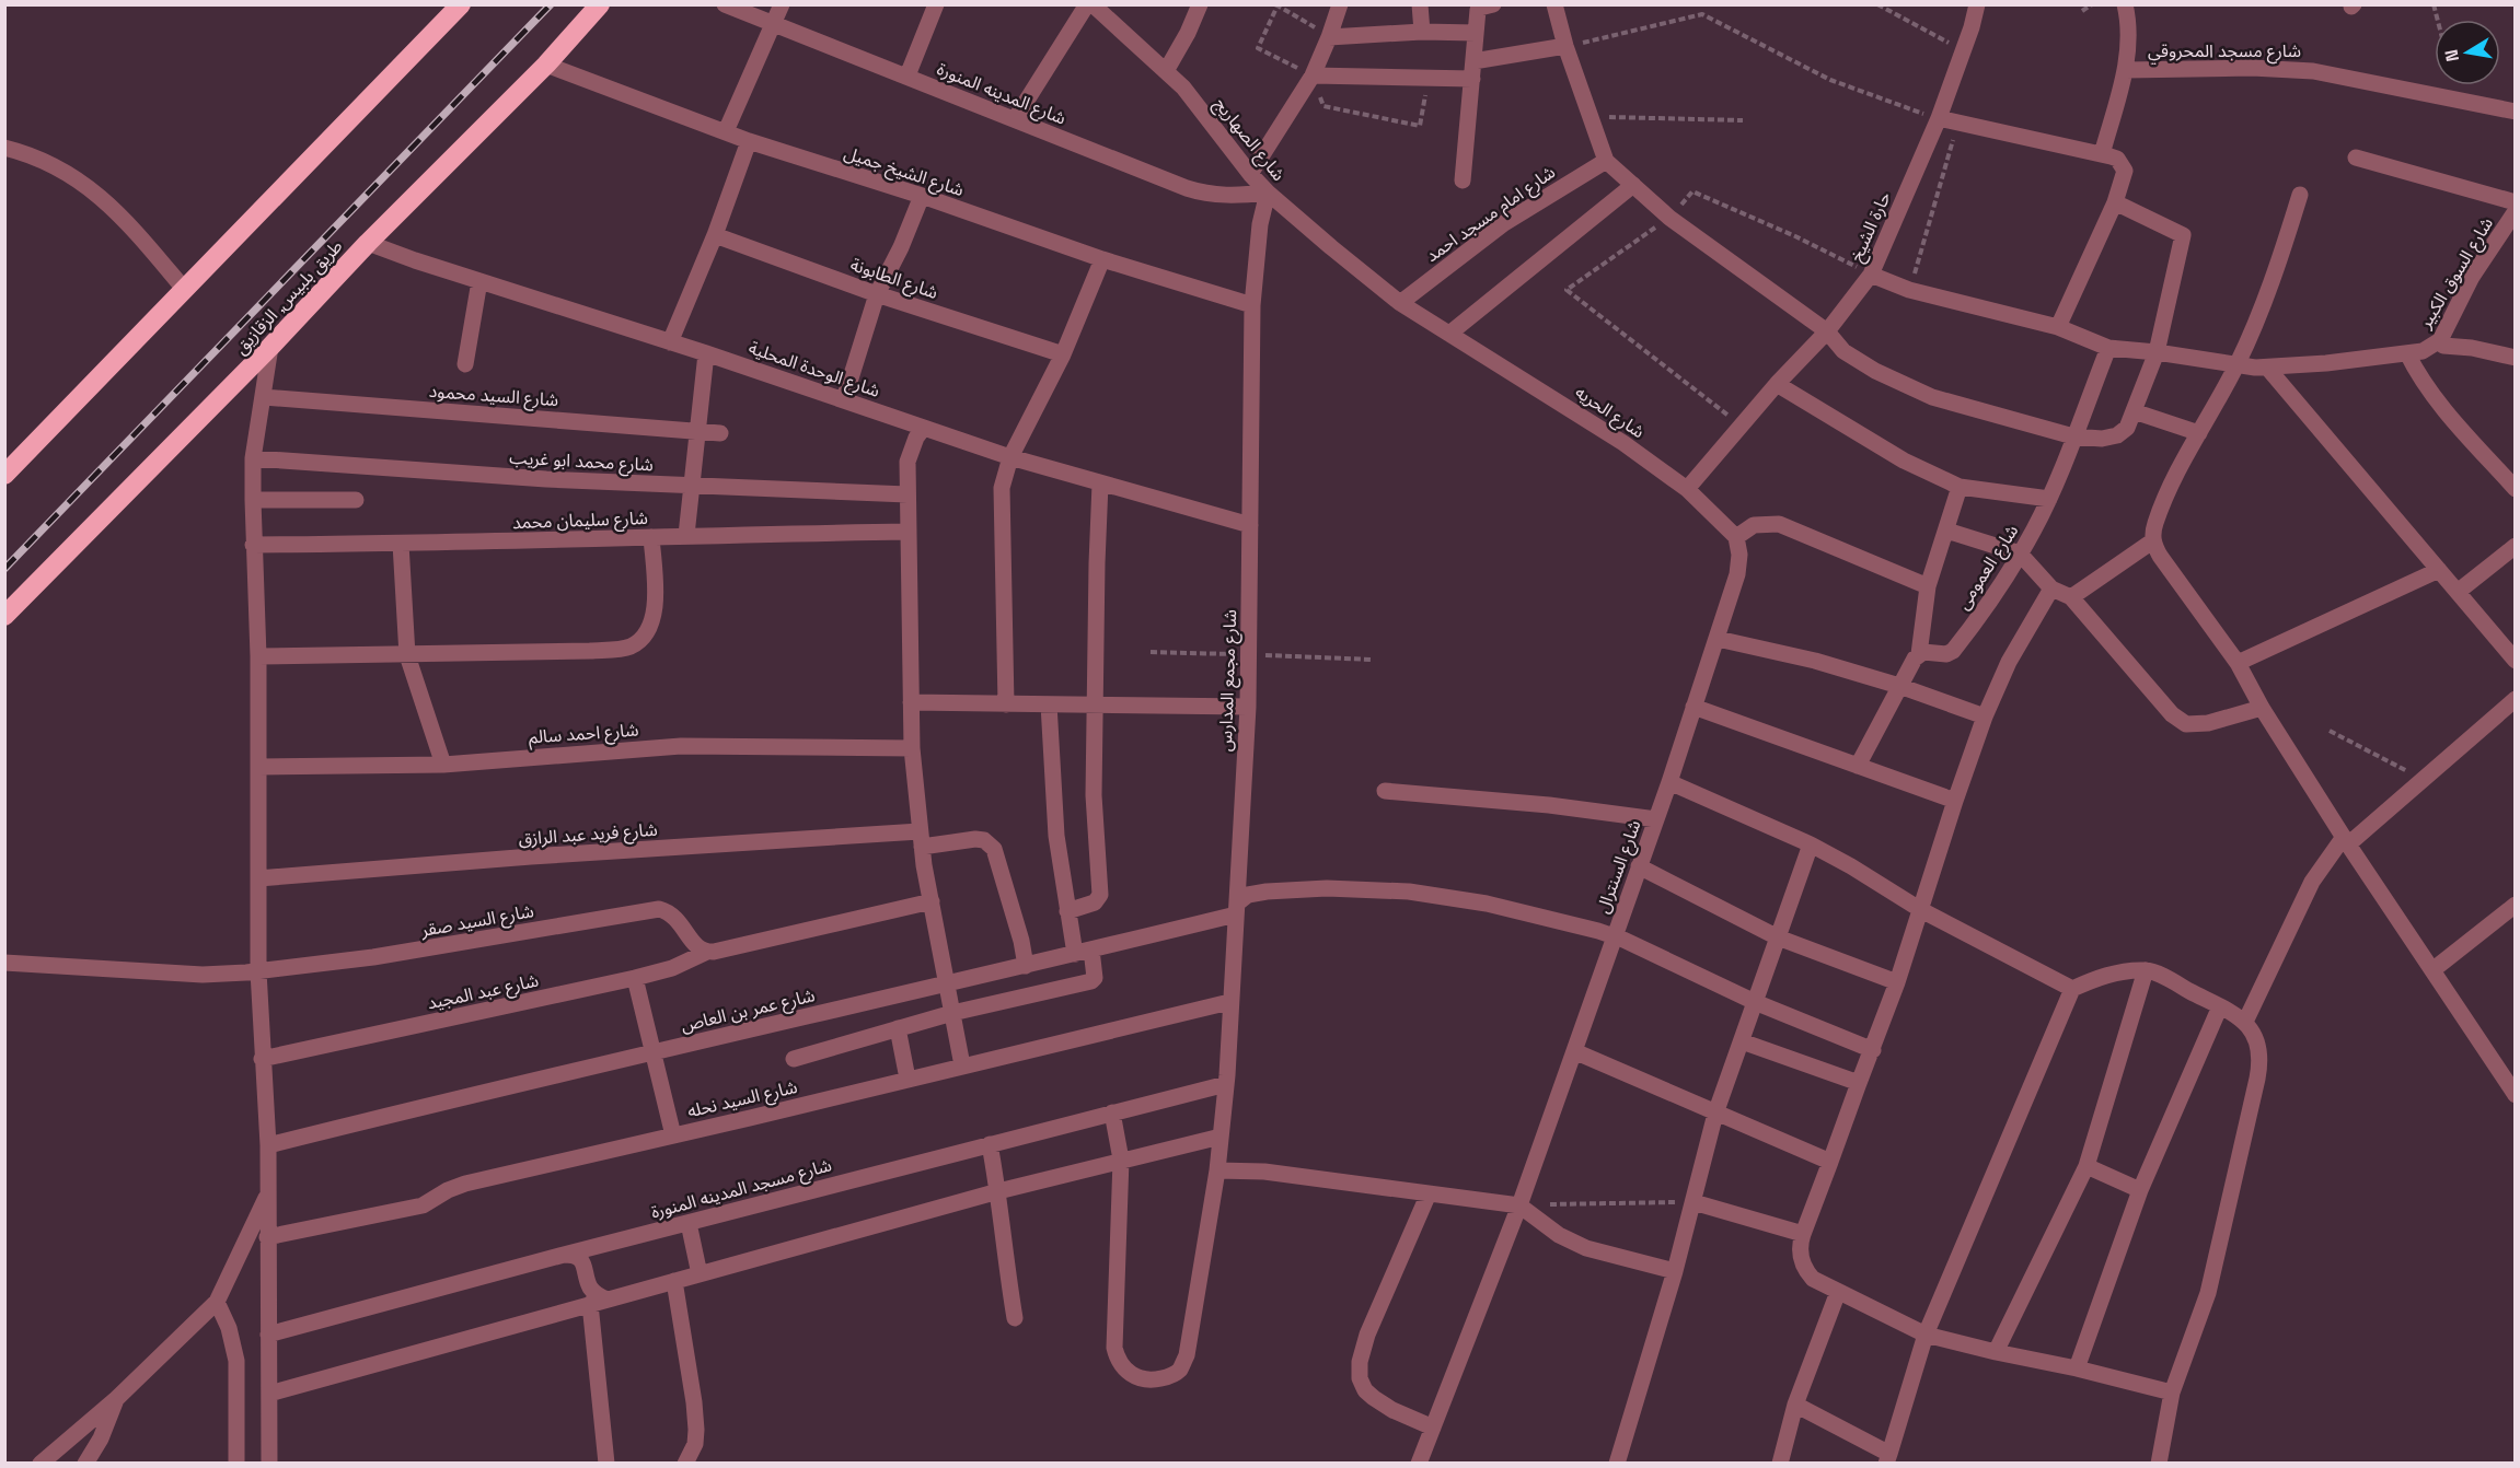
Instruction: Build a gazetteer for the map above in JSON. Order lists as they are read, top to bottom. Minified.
{"streets":{"highway":["طريق بلبيس, الزقازيق"],"street":["شارع مسجد المحروقي","شارع المدينه المنورة","شارع الصهاريج","شارع الشيخ جميل","شارع امام مسجد احمد","حارة الشيخ","شارع السوق الكبير","شارع الطابونة","شارع الوحدة المحلية","شارع السيد محمود","شارع الحريه","شارع محمد ابو غريب","شارع سليمان محمد","شارع العمومى","شارع مجمع المدارس","شارع احمد سالم","شارع فريد عبد الرازق","شارع السنترال","شارع السيد صقر","شارع عبد المجيد","شارع عمر بن العاص","شارع السيد نحله","شارع مسجد المدينه المنورة"]},"crossings":[["شارع المدينه المنورة","شارع الصهاريج"],["شارع المدينه المنورة","شارع مجمع المدارس"],["شارع الصهاريج","شارع امام مسجد احمد"],["شارع الصهاريج","شارع الحريه"],["شارع الصهاريج","شارع مجمع المدارس"],["شارع الشيخ جميل","طريق بلبيس, الزقازيق"],["شارع الشيخ جميل","شارع مجمع المدارس"],["حارة الشيخ","شارع السوق الكبير"],["حارة الشيخ","شارع الحريه"],["شارع السوق الكبير","شارع العمومى"],["طريق بلبيس, الزقازيق","شارع الوحدة المحلية"],["شارع الوحدة المحلية","شارع مجمع المدارس"],["شارع الحريه","شارع السنترال"],["شارع مجمع المدارس","شارع عمر بن العاص"],["شارع مجمع المدارس","شارع السيد نحله"],["شارع مجمع المدارس","شارع مسجد المدينه المنورة"],["شارع فريد عبد الرازق","شارع عمر بن العاص"],["شارع السنترال","شارع عمر بن العاص"],["شارع السيد صقر","شارع عبد المجيد"]],"north":"left"}
